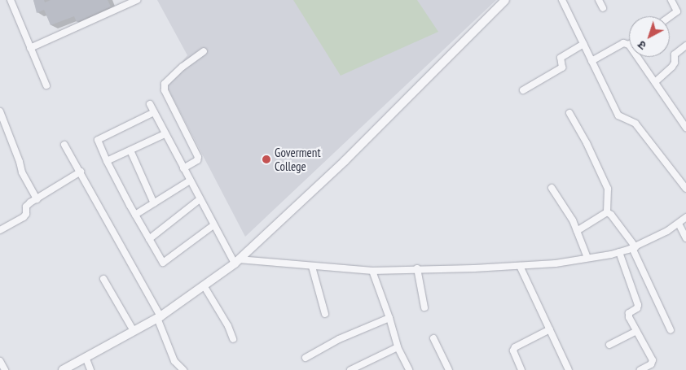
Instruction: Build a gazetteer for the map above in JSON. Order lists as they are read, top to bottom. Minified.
{"places":["Goverment College"],"north":"bottom left"}
